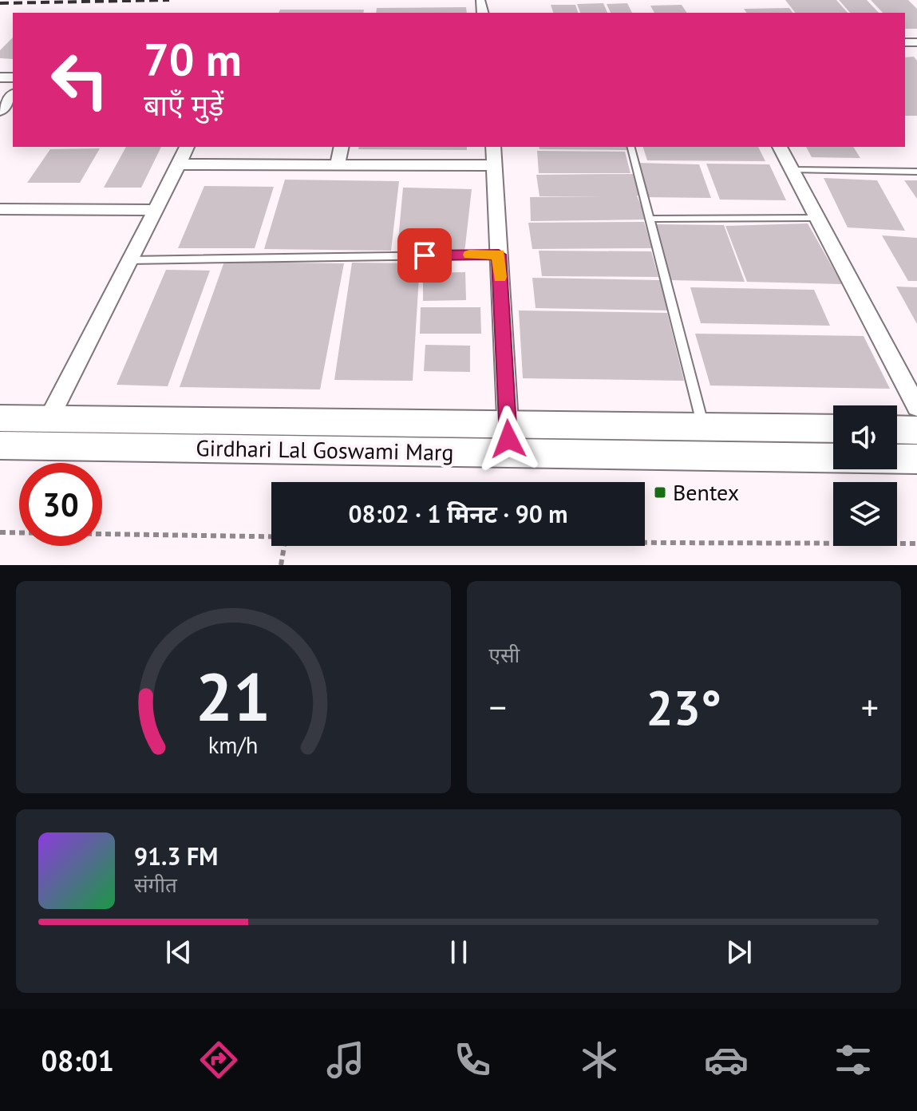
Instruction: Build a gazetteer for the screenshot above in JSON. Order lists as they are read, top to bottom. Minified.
{"streets":{"main road":["Girdhari Lal Goswami Marg"]},"places":{"transit":["Bentex"]},"page":{"turn":["70 m","बाएँ मुड़ें"],"limit":"30","trip":"08:02 · 1 मिनट · 90 m","tile":"एसी","heat":["−","23°","+"],"song":["91.3 FM","संगीत"],"tabs":"08:01","gauge":["21","km/h"]}}
